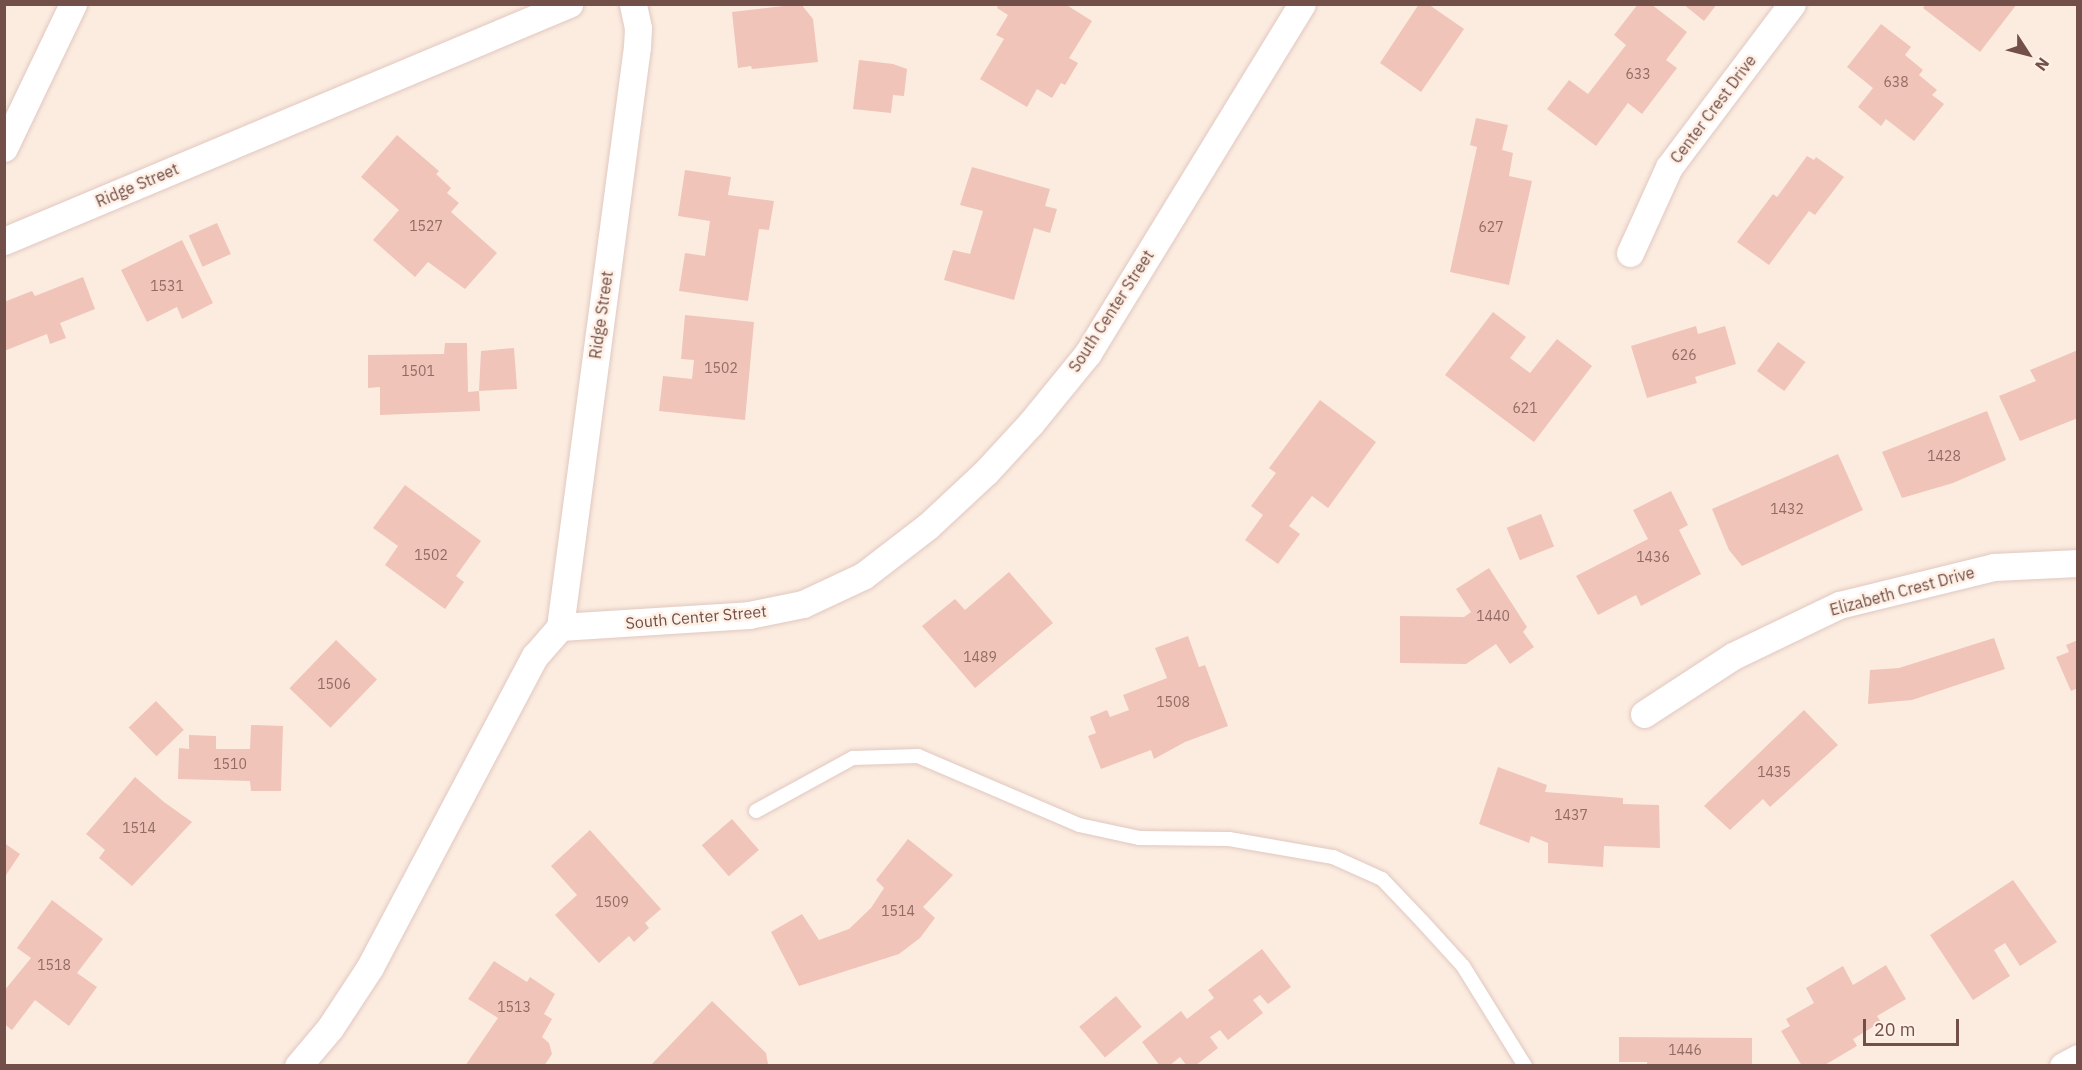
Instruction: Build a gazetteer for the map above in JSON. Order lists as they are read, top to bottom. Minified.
{"streets":{"street":["Center Crest Drive","Ridge Street","South Center Street","Elizabeth Crest Drive"]},"crossings":[["Ridge Street","South Center Street"]],"house_numbers":["633","638","1527","627","1531","626","1502","1501","621","1428","1432","1502","1436","1440","1489","1506","1508","1510","1435","1437","1514","1509","1514","1518","1513","1446"],"scale_bar":"20 m","north":"bottom right"}
